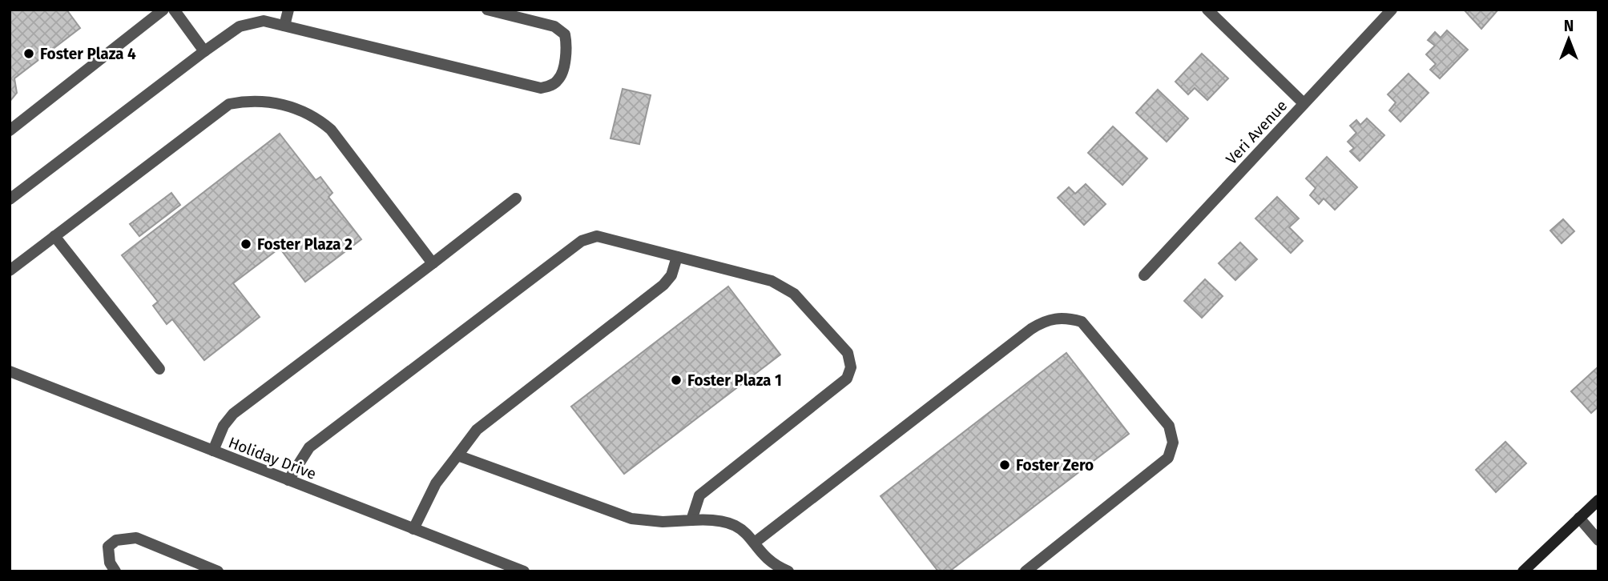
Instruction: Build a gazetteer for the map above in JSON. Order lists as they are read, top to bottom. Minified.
{"streets":{"street":["Veri Avenue","Holiday Drive"]},"places":["Foster Plaza 4","Foster Plaza 2","Foster Plaza 1","Foster Zero"],"north":"top"}
